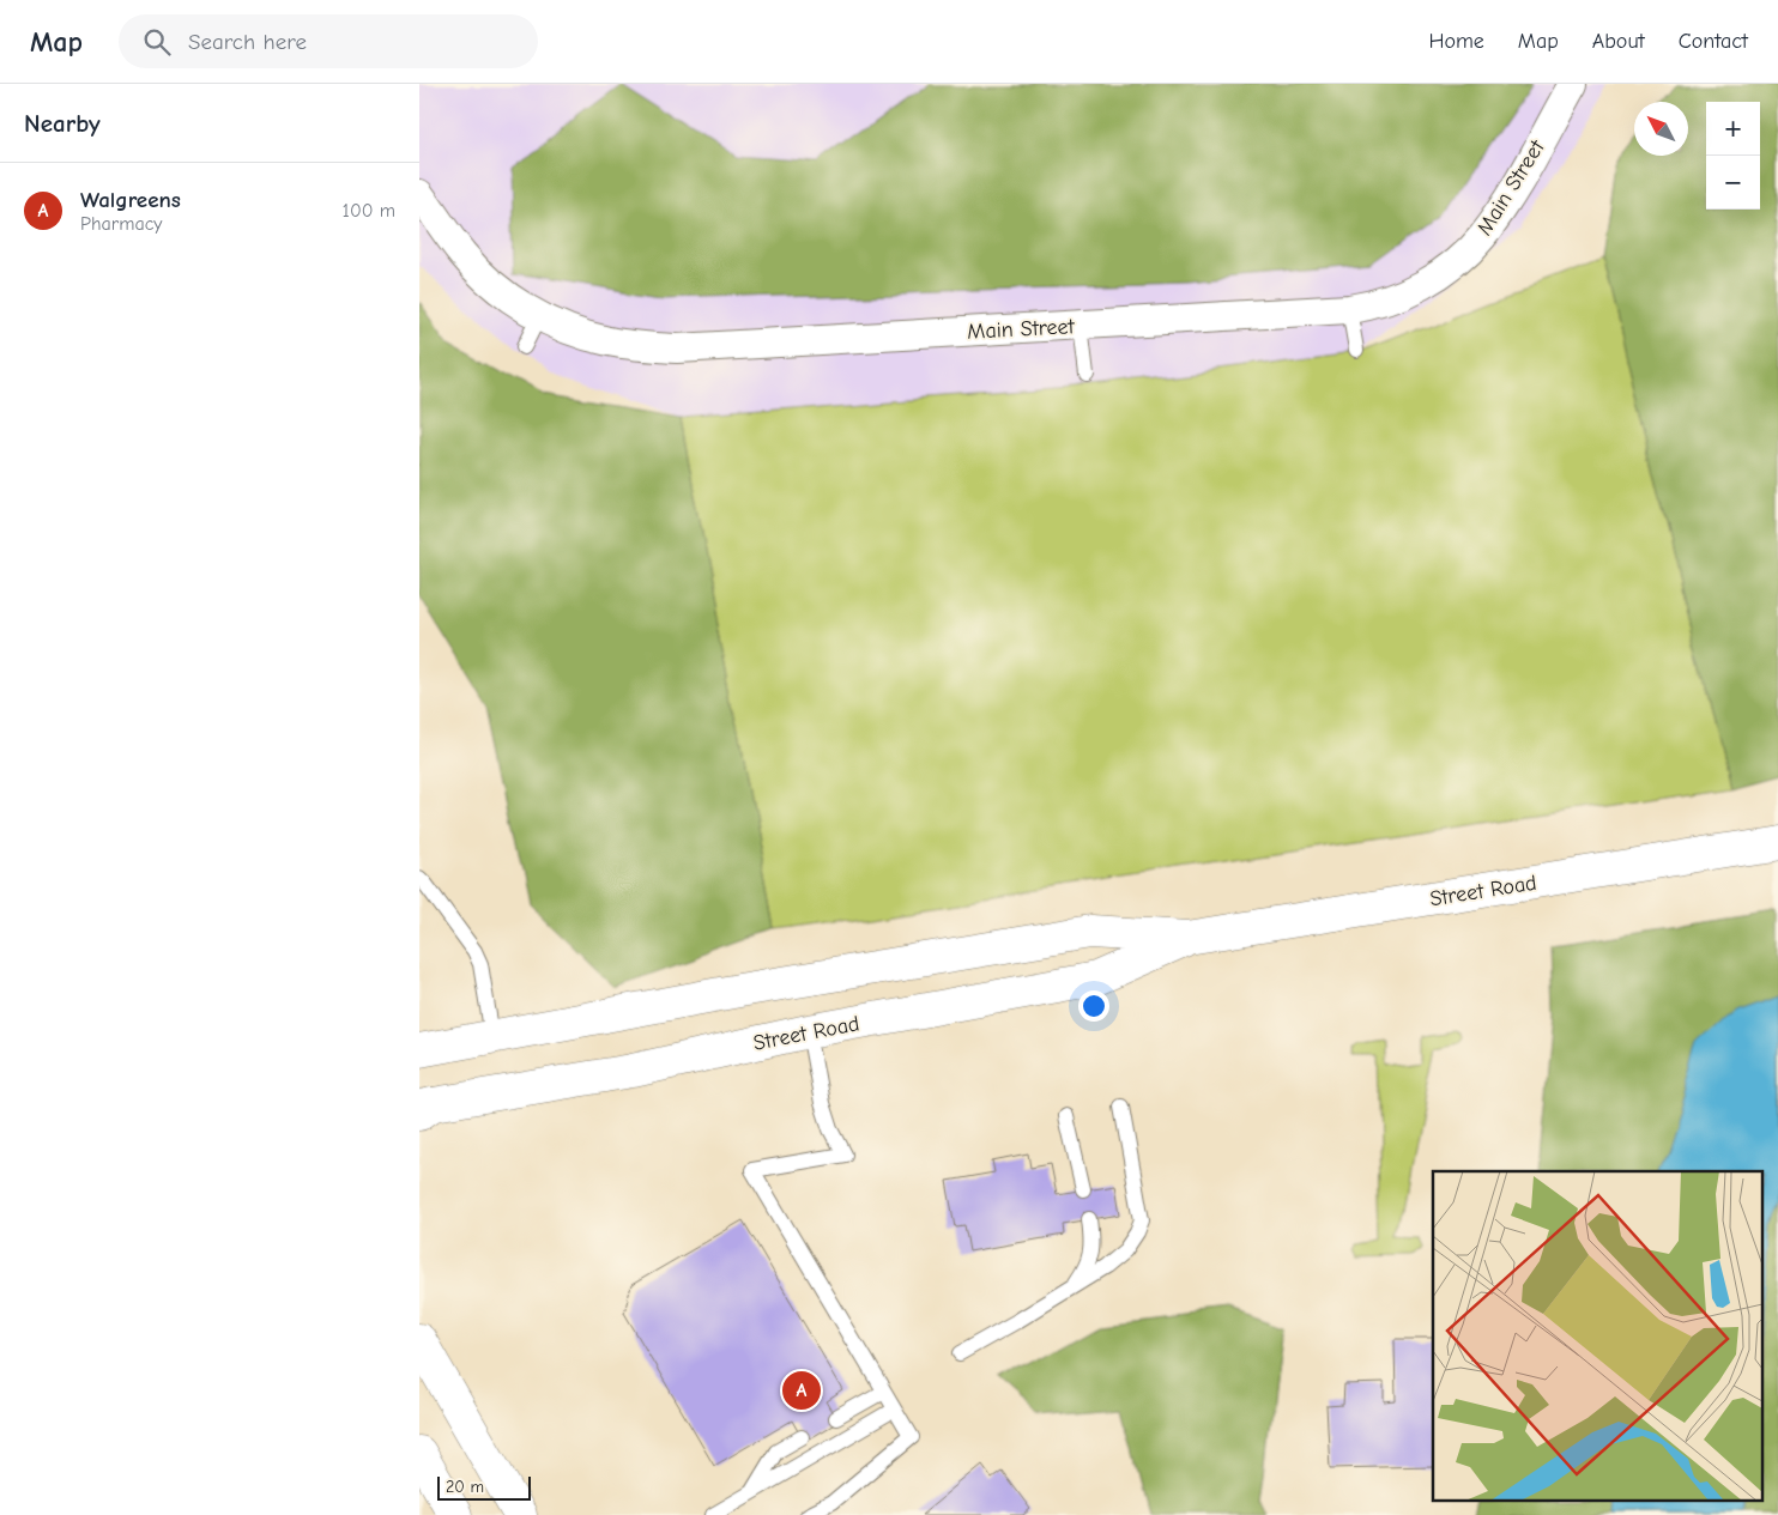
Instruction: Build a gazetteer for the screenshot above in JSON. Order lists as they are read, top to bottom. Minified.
{"streets":{"main road":["Street Road"],"street":["Main Street"]},"scale_bar":"20 m","north":"top left","page":{"header":"Map","search":"Search here","nav":["Home","Map","About","Contact"],"heading":"Nearby","map_buttons":["+","−"],"list":[{"mark":"A","name":"Walgreens","note":"Pharmacy","value":"100 m"}],"pins":"A","scale":"20 m"}}
